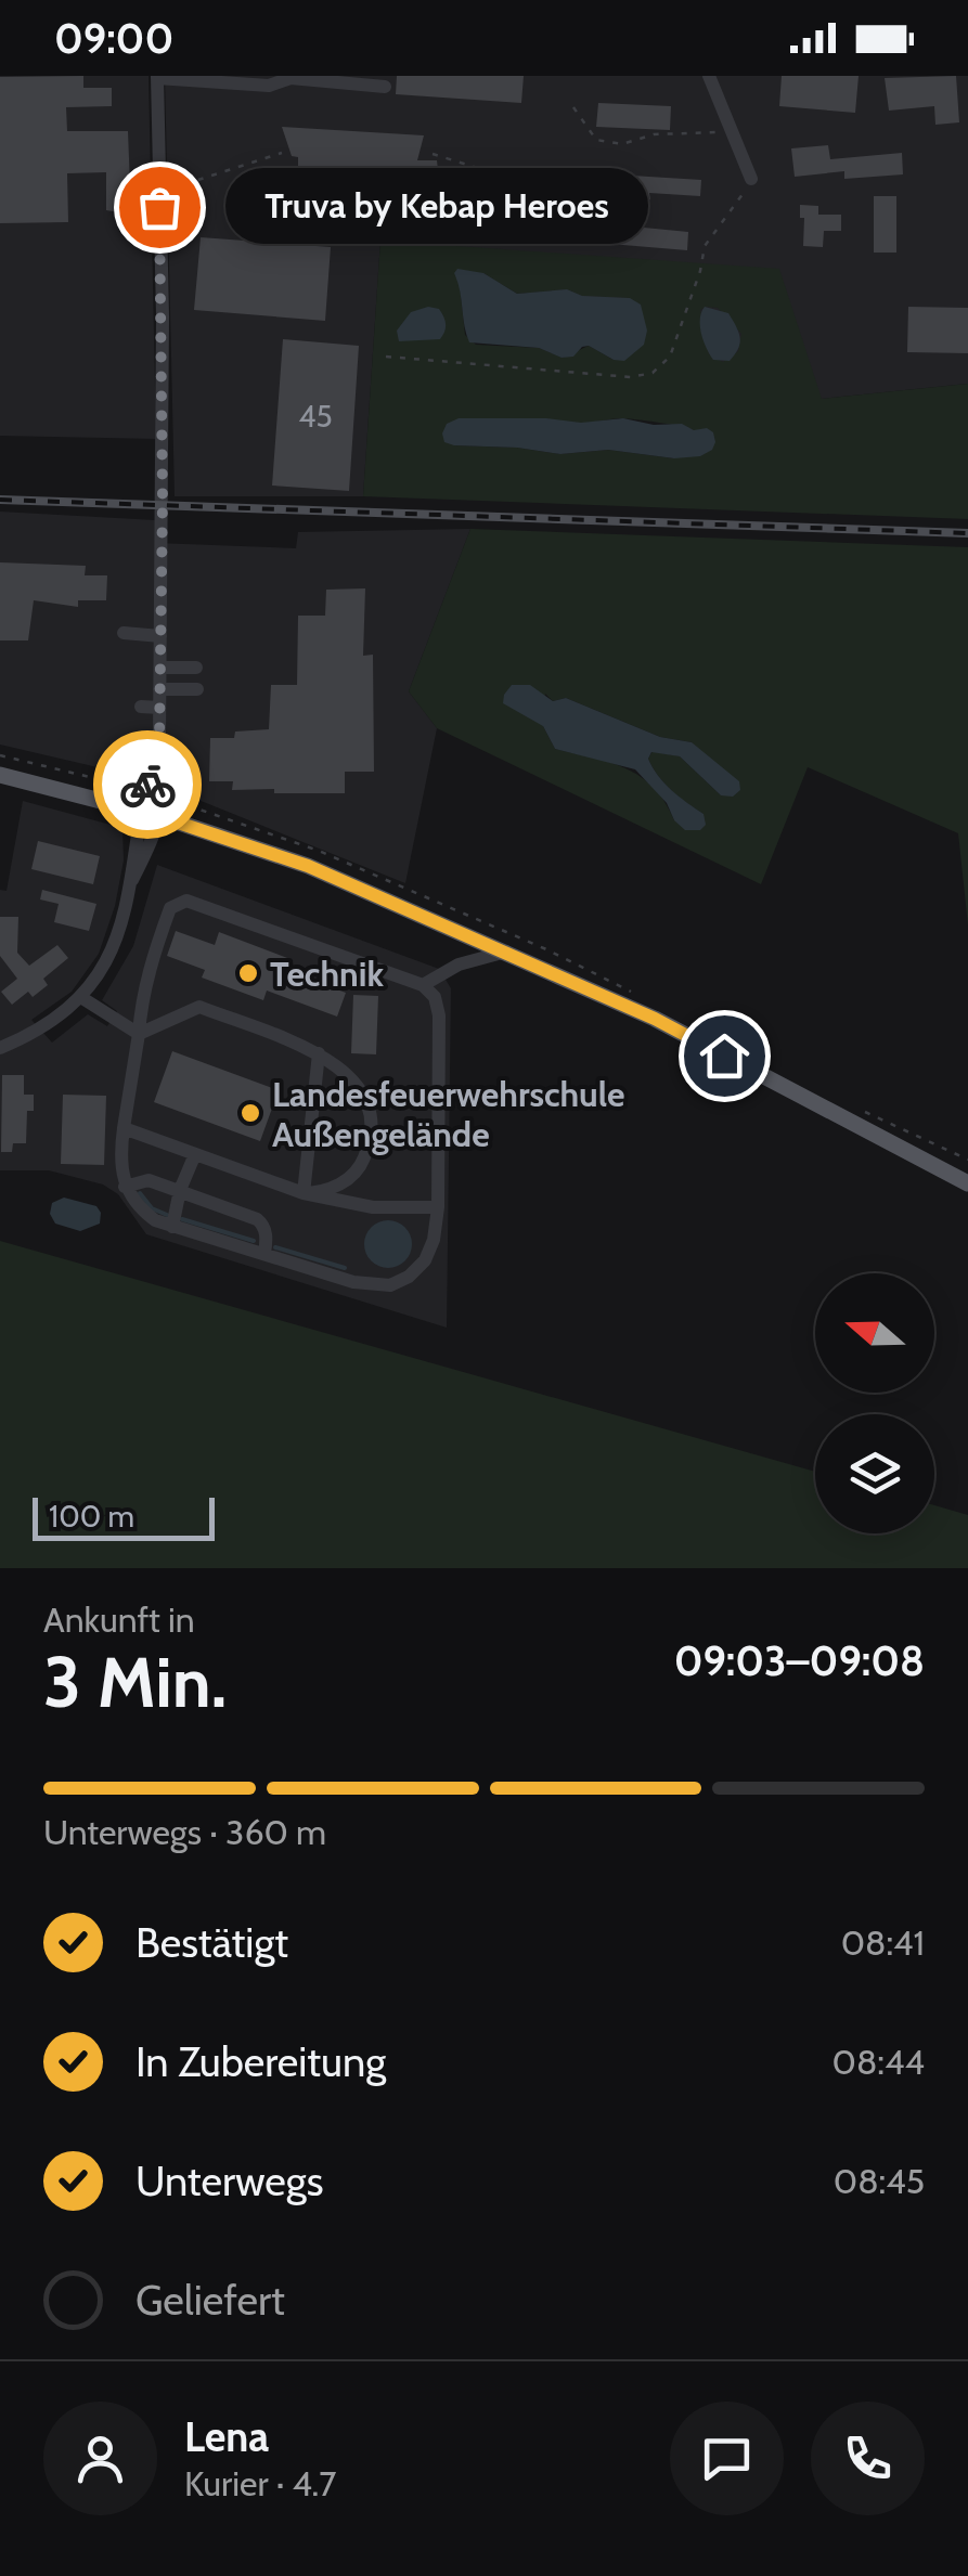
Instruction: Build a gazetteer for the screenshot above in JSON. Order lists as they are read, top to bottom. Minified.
{"places":["Truva by Kebap Heroes","Technik","Landesfeuerwehrschule Außengelände"],"house_numbers":["45"],"scale_bar":"100 m","north":"left","page":{"status":"09:00","bubble":"Truva by Kebap Heroes","scale":"100 m","heading":["3 Min.","Ankunft in","09:03–09:08"],"panel":["Lena","Kurier · 4.7"],"bar":"Unterwegs · 360 m","list":[["Bestätigt","08:41"],["In Zubereitung","08:44"],["Unterwegs","08:45"],"Geliefert"]}}
